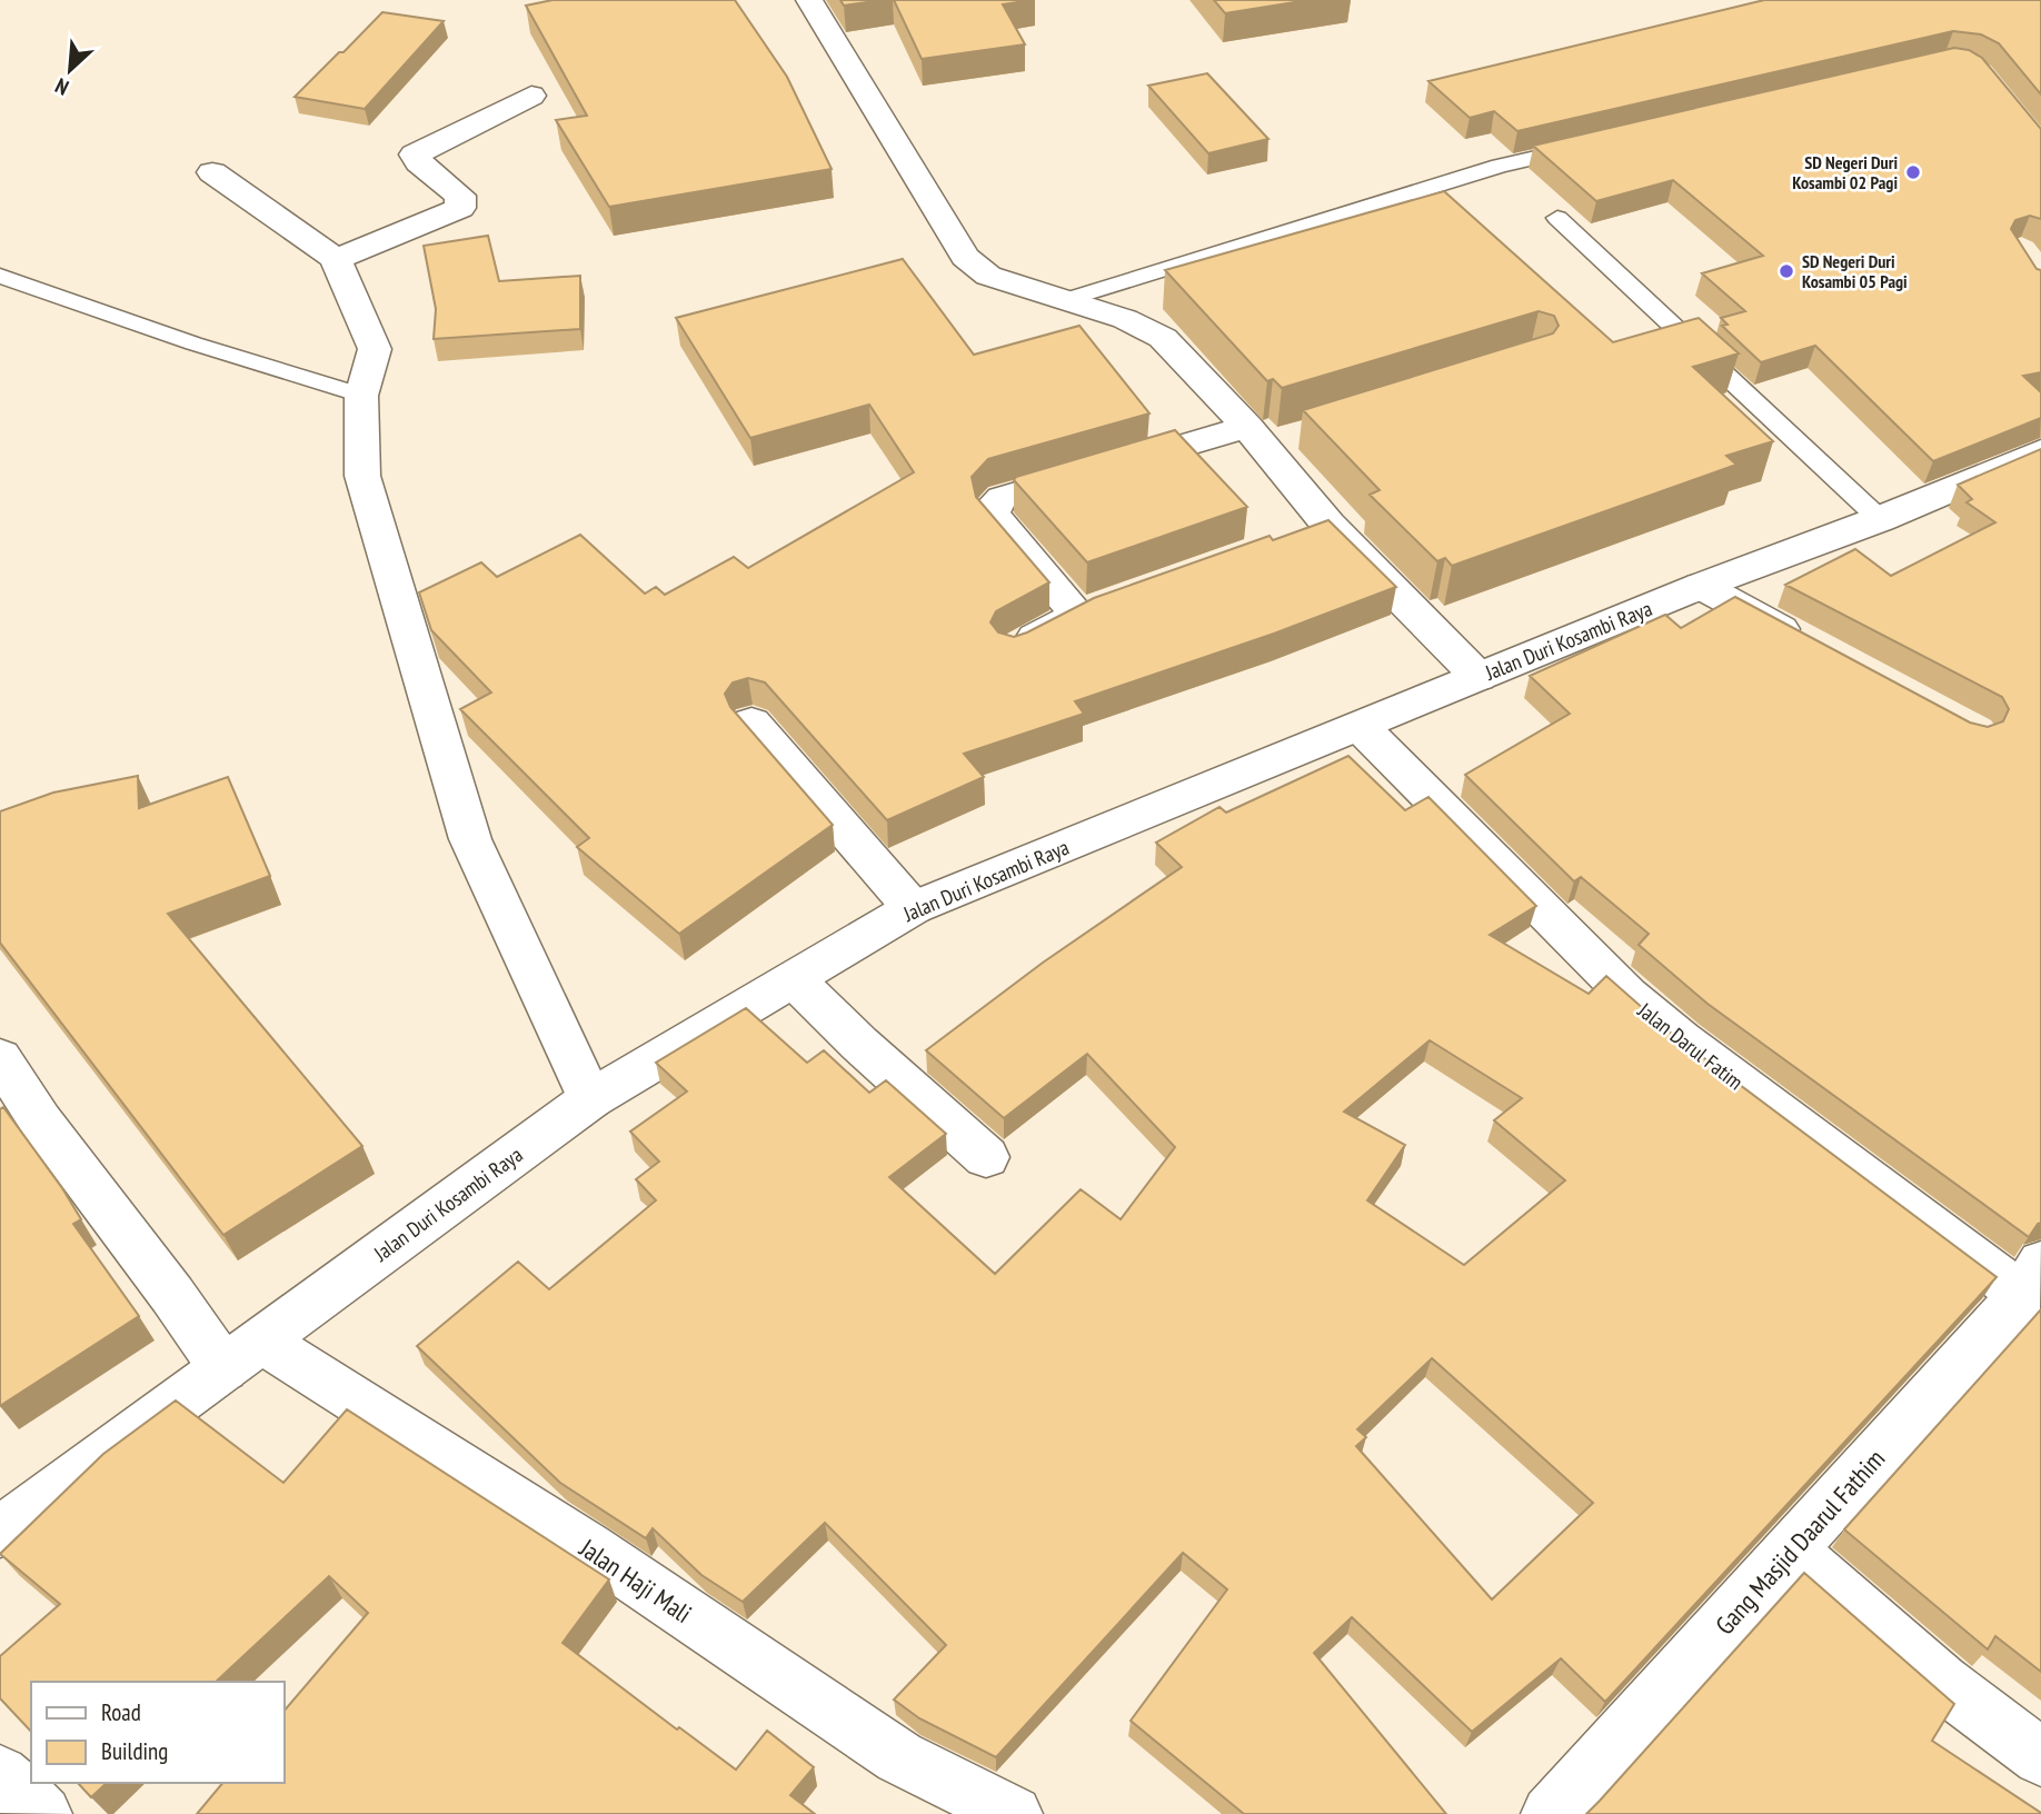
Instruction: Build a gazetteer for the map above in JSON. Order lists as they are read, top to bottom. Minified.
{"streets":{"street":["Jalan Duri Kosambi Raya","Jalan Darul Fatim","Gang Masjid Daarul Fathim","Jalan Haji Mali"]},"crossings":[["Jalan Duri Kosambi Raya","Jalan Darul Fatim"],["Jalan Duri Kosambi Raya","Jalan Haji Mali"],["Jalan Darul Fatim","Gang Masjid Daarul Fathim"]],"places":["SD Negeri Duri Kosambi 02 Pagi","SD Negeri Duri Kosambi 05 Pagi"],"legend":["Road","Building"],"north":"bottom left"}
